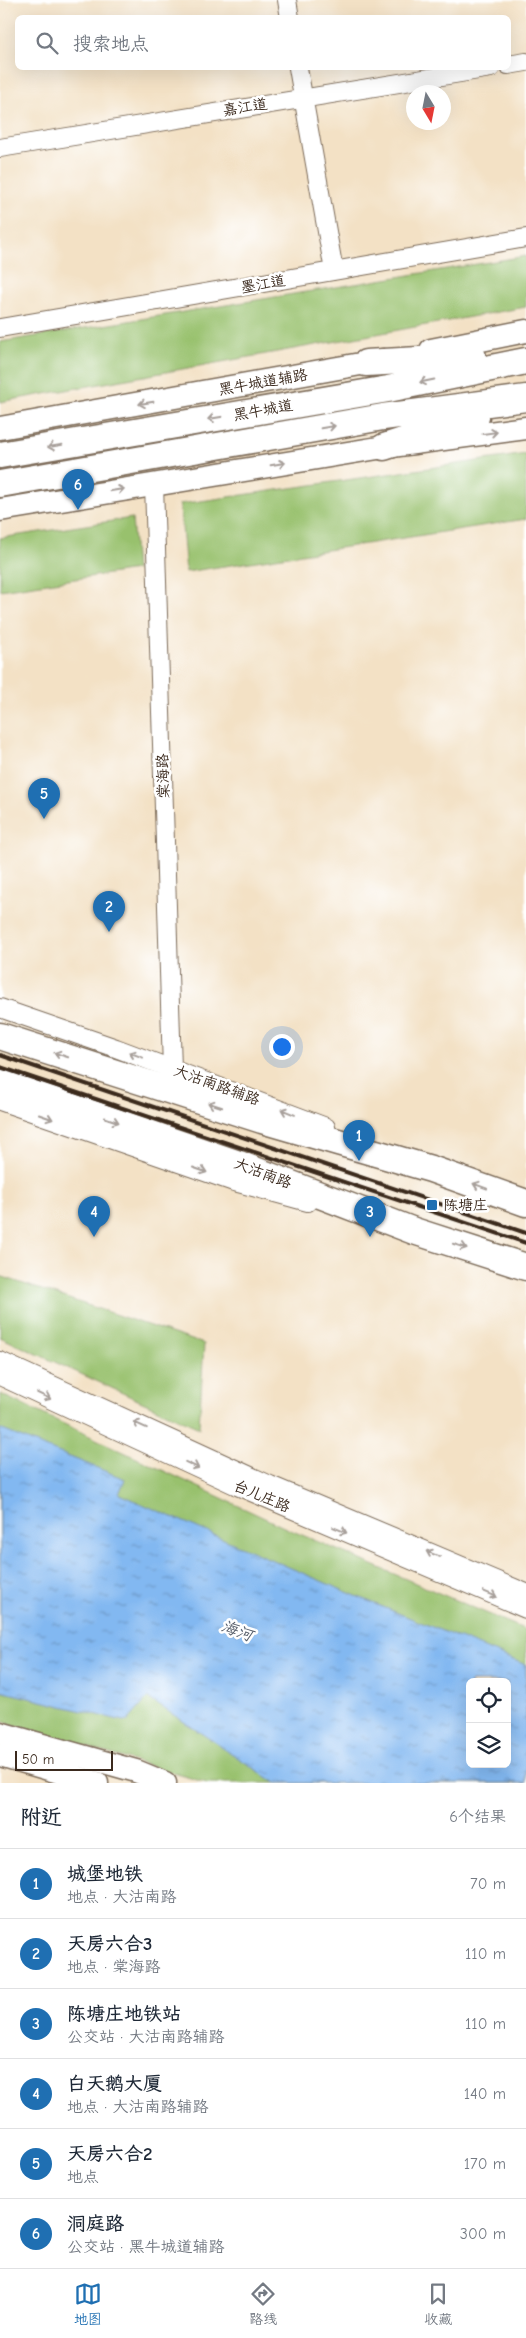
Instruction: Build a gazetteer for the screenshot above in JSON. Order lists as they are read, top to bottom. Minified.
{"streets":{"highway":["黑牛城道","大沽南路"],"main road":["黑牛城道辅路"],"street":["嘉江道","墨江道","棠海路","大沽南路辅路","台儿庄路"]},"crossings":[["棠海路","大沽南路辅路"]],"water":["海河"],"places":{"transit":["陈塘庄"]},"scale_bar":"50 m","north":"bottom","page":{"search":"搜索地点","pins":["6","5","2","1","3","4"],"scale":"50 m","heading":["附近","6个结果"],"list":[{"mark":"1","name":"城堡地铁","note":"地点 · 大沽南路","value":"70 m"},{"mark":"2","name":"天房六合3","note":"地点 · 棠海路","value":"110 m"},{"mark":"3","name":"陈塘庄地铁站","note":"公交站 · 大沽南路辅路","value":"110 m"},{"mark":"4","name":"白天鹅大厦","note":"地点 · 大沽南路辅路","value":"140 m"},{"mark":"5","name":"天房六合2","note":"地点","value":"170 m"},{"mark":"6","name":"洞庭路","note":"公交站 · 黑牛城道辅路","value":"300 m"}],"nav":["地图","路线","收藏"]}}
